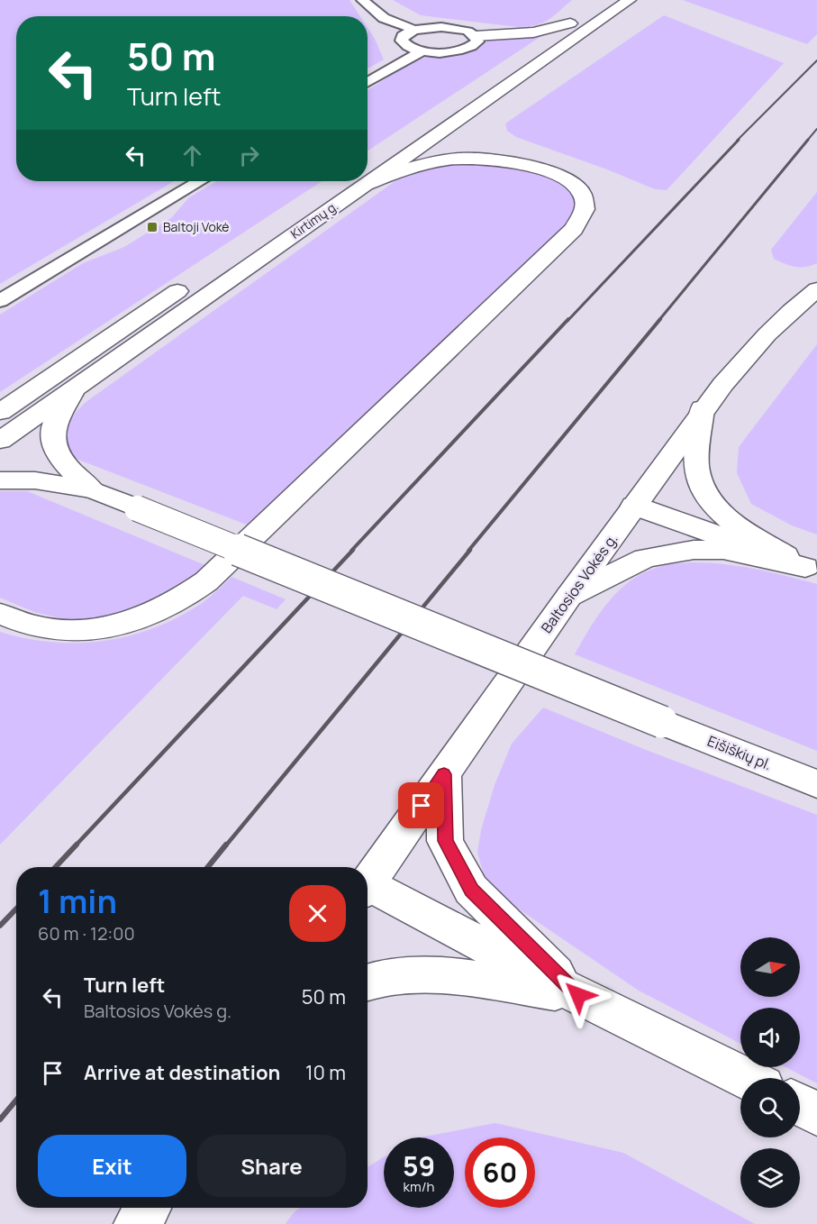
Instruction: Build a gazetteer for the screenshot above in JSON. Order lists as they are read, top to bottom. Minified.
{"streets":{"main road":["Kirtimų g.","Baltosios Vokės g.","Eišiškių pl."]},"places":{"transit":["Baltoji Vokė"]},"north":"right","page":{"turn":["50 m","Turn left"],"heading":["1 min","60 m · 12:00"],"list":[{"name":"Turn left","note":"Baltosios Vokės g.","value":"50 m"},{"name":"Arrive at destination","value":"10 m"}],"buttons":["Exit","Share"],"speed":"59 km/h","limit":"60"}}
